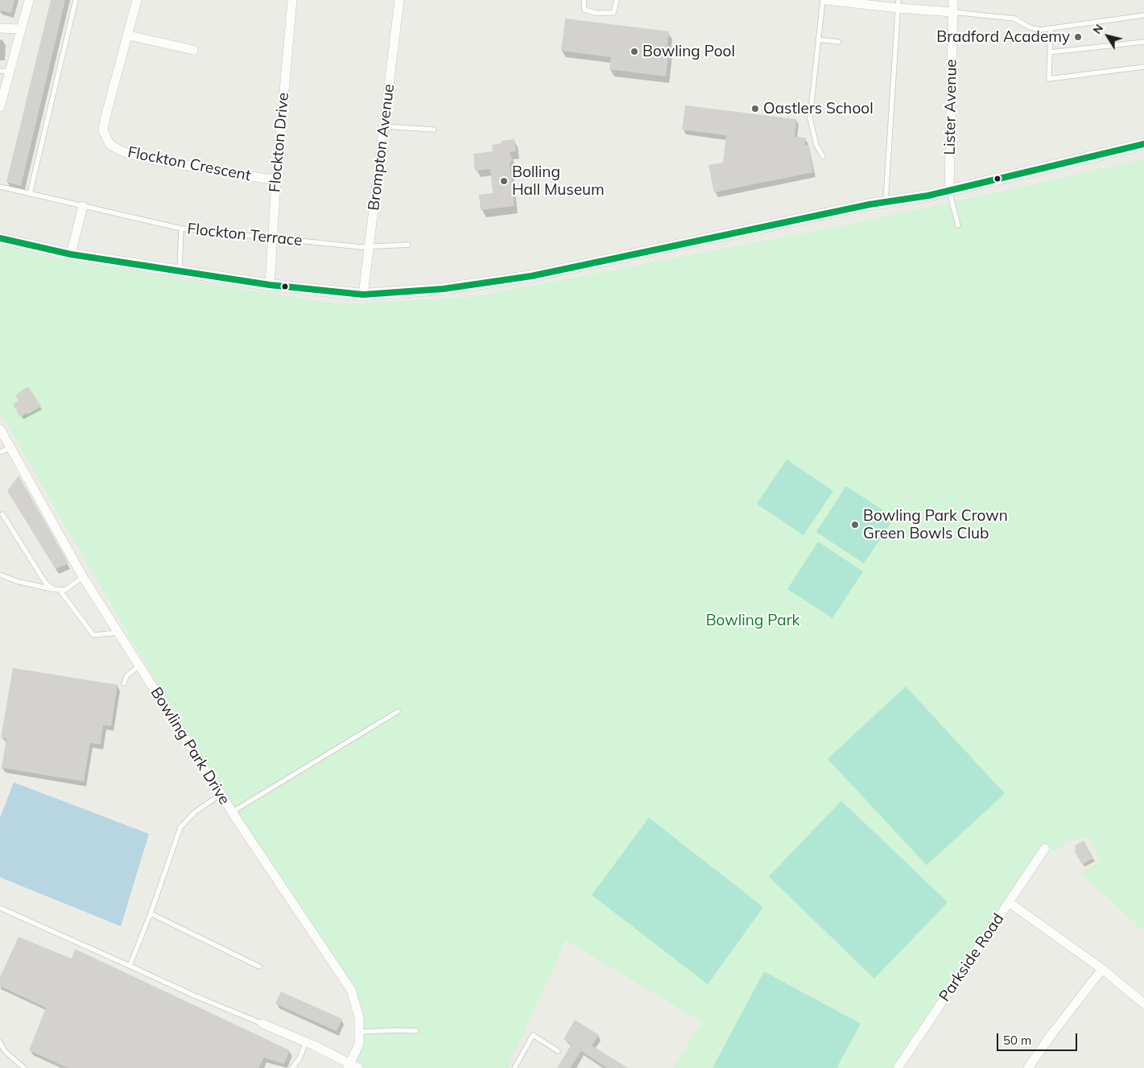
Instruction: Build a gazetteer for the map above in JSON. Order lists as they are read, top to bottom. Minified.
{"streets":{"street":["Lister Avenue","Flockton Drive","Brompton Avenue","Flockton Crescent","Bowling Park Drive","Parkside Road"],"lane":["Flockton Terrace"]},"crossings":[["Flockton Drive","Flockton Crescent"],["Flockton Drive","Flockton Terrace"],["Brompton Avenue","Flockton Terrace"]],"parks":["Bowling Park"],"places":["Bradford Academy","Bowling Pool","Oastlers School","Bolling Hall Museum","Bowling Park Crown Green Bowls Club"],"scale_bar":"50 m","north":"top left"}
